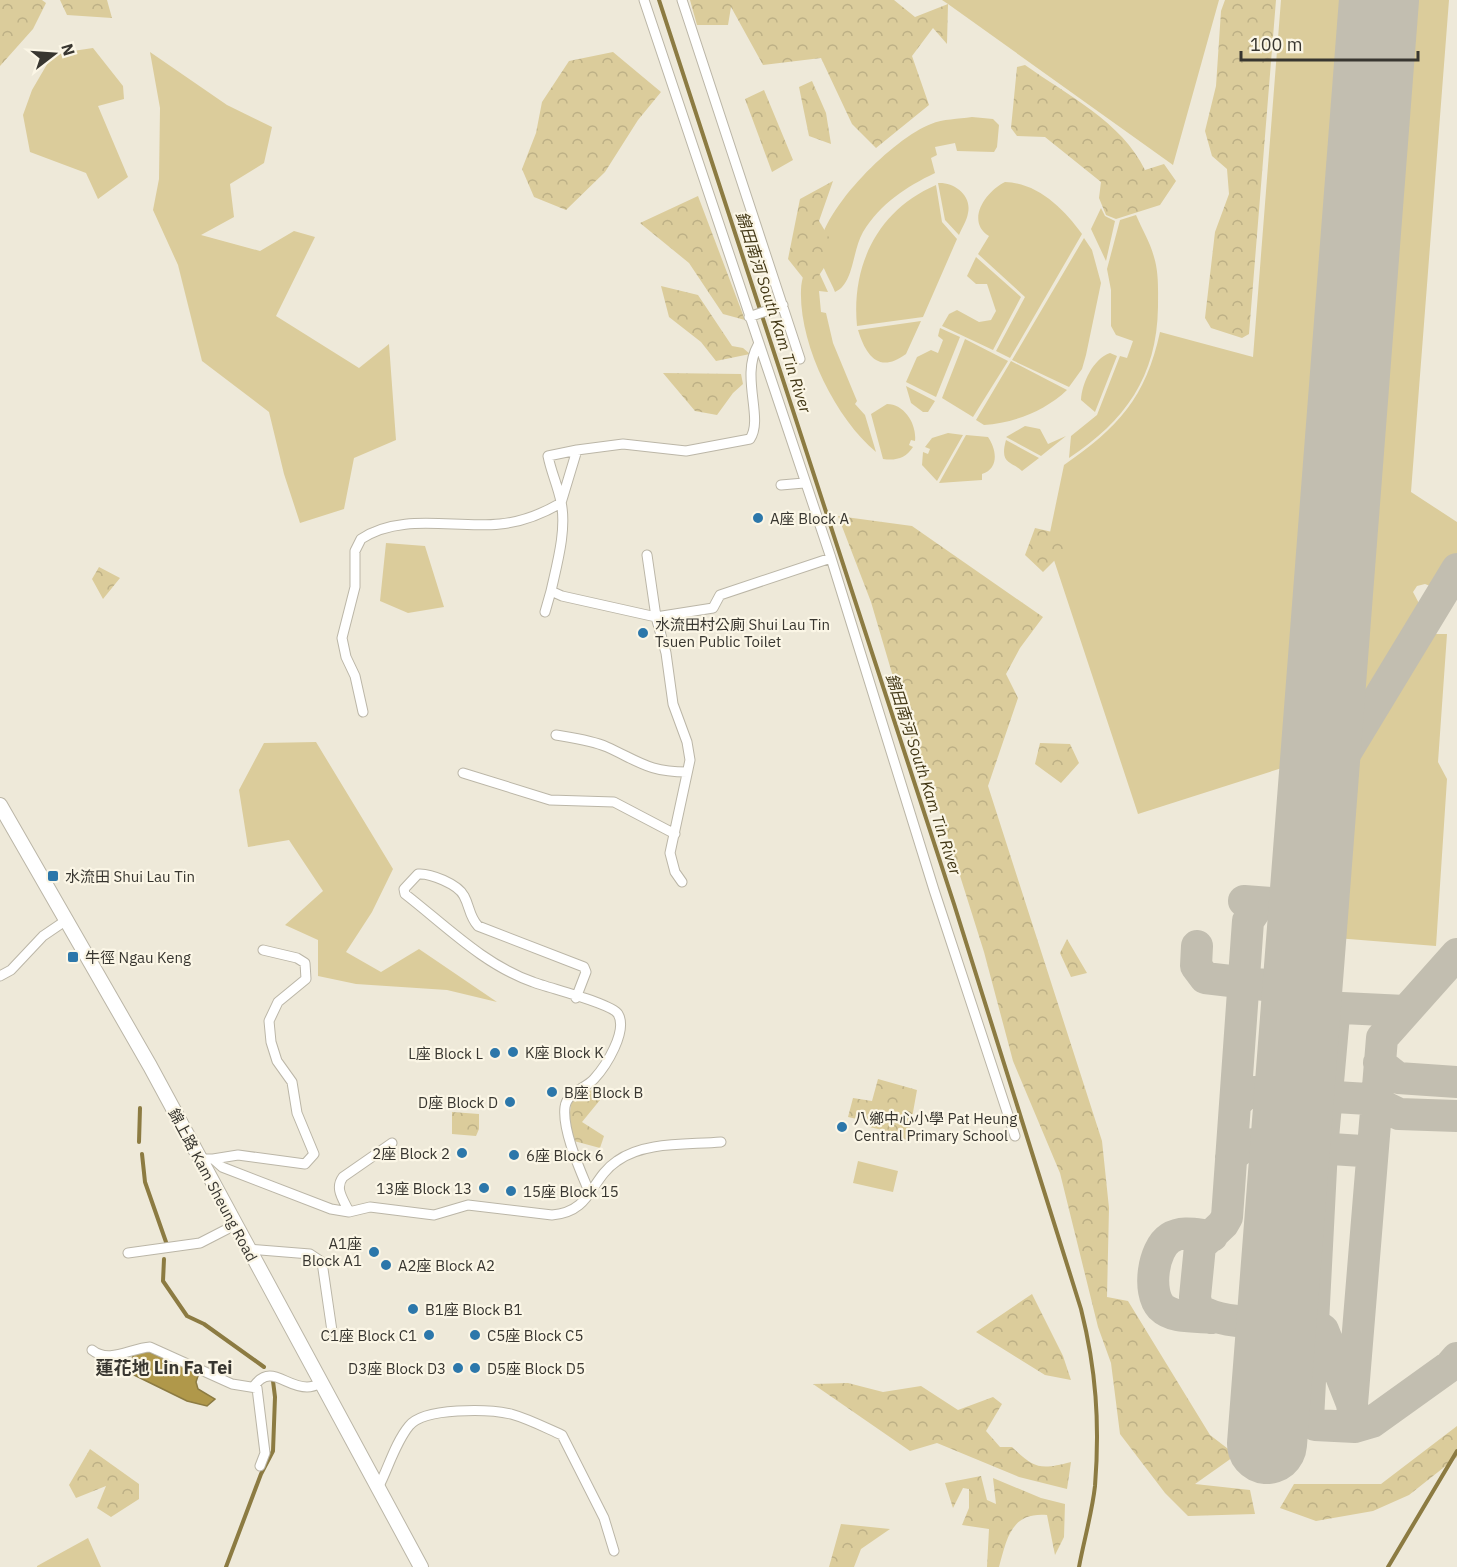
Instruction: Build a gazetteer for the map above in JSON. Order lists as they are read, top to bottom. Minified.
{"streets":{"main road":["錦上路 Kam Sheung Road"]},"districts":["蓮花地 Lin Fa Tei"],"water":["錦田南河 South Kam Tin River"],"places":{"other":["A座 Block A","水流田村公廁 Shui Lau Tin Tsuen Public Toilet","K座 Block K","L座 Block L","B座 Block B","D座 Block D","八鄉中心小學 Pat Heung Central Primary School","2座 Block 2","6座 Block 6","13座 Block 13","15座 Block 15","A1座 Block A1","A2座 Block A2","B1座 Block B1","C1座 Block C1","C5座 Block C5","D3座 Block D3","D5座 Block D5"],"transit":["水流田 Shui Lau Tin","牛徑 Ngau Keng"]},"scale_bar":"100 m","north":"right"}
